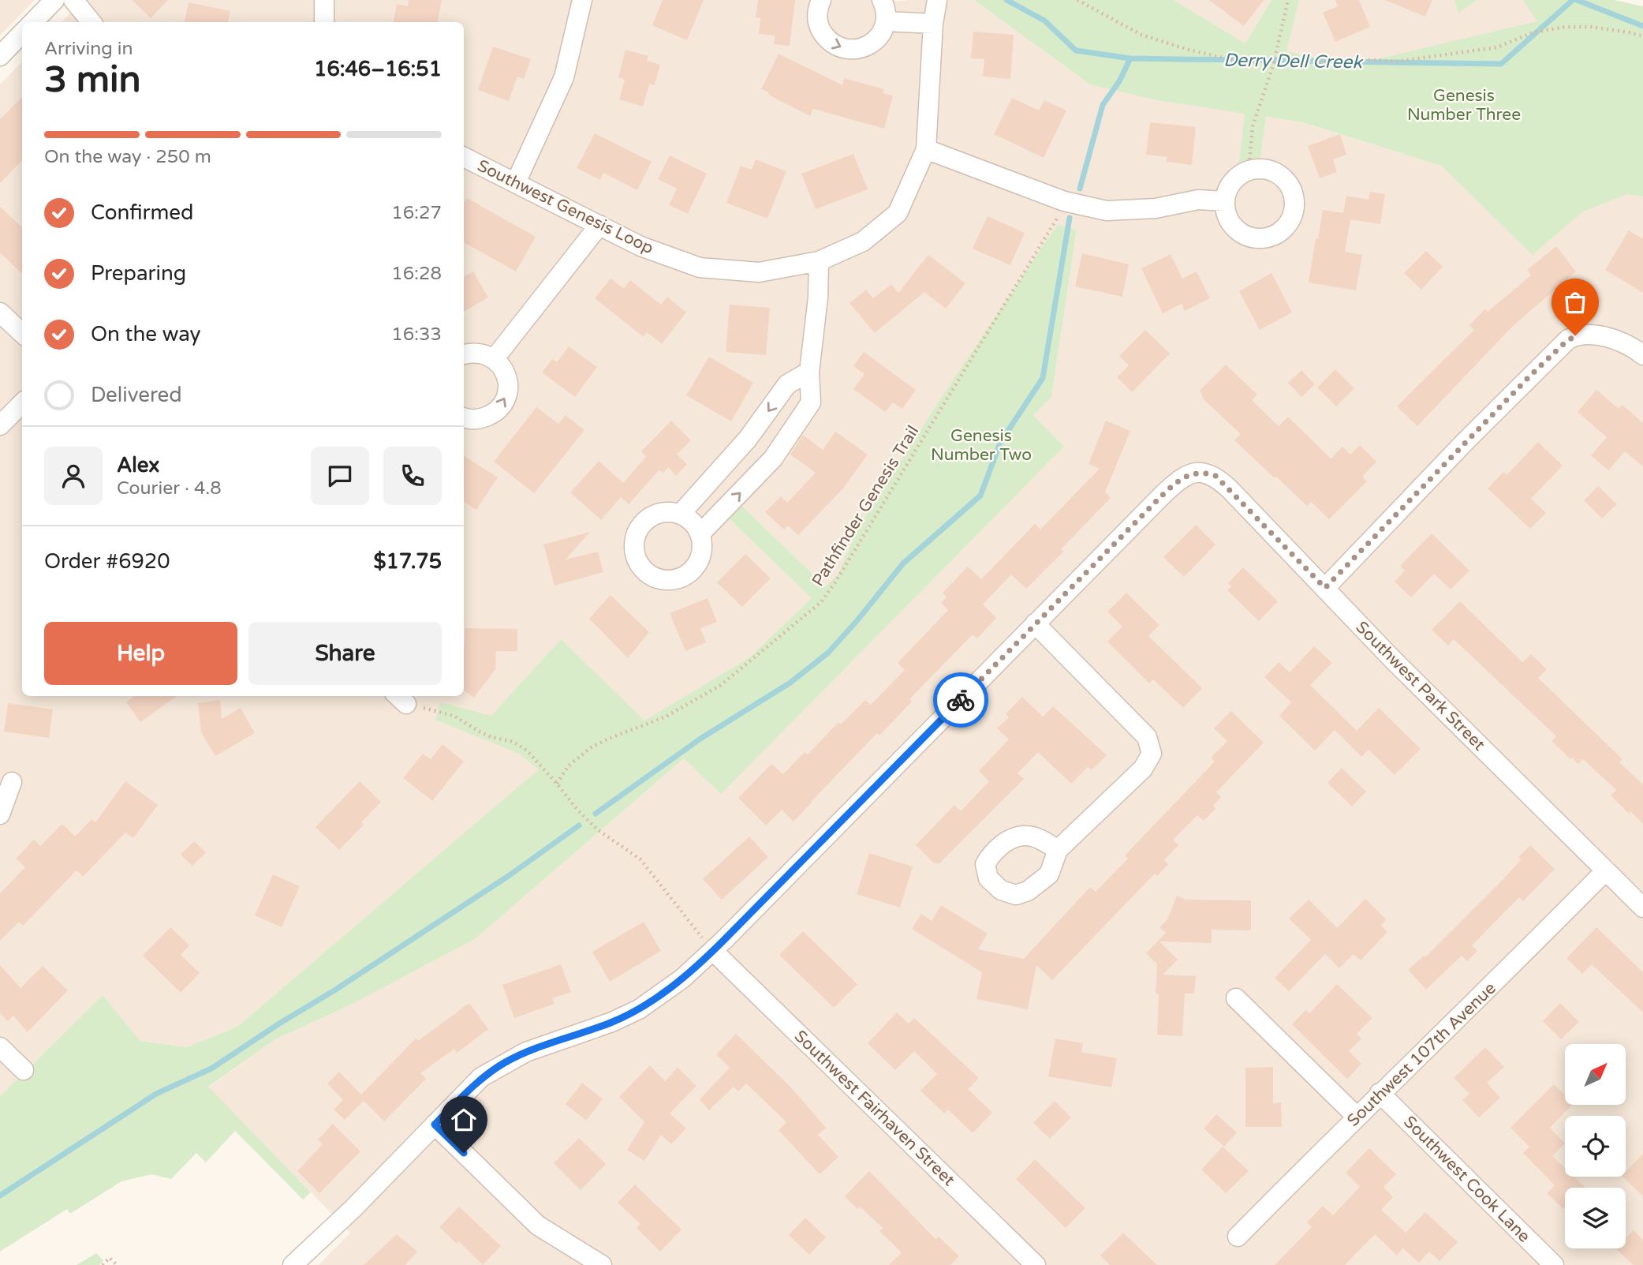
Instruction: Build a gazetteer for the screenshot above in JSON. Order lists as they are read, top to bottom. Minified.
{"streets":{"street":["Southwest Genesis Loop","Southwest Park Street","Southwest 107th Avenue","Southwest Fairhaven Street","Southwest Cook Lane"],"path":["Pathfinder Genesis Trail"]},"crossings":[["Southwest Park Street","Southwest 107th Avenue"],["Southwest 107th Avenue","Southwest Cook Lane"]],"water":["Derry Dell Creek"],"parks":["Genesis Number Three","Genesis Number Two"],"north":"top right","page":{"heading":["3 min","Arriving in","16:46–16:51"],"panel":["Alex","Courier · 4.8","Order #6920","$17.75"],"bar":"On the way · 250 m","list":[["Confirmed","16:27"],["Preparing","16:28"],["On the way","16:33"],"Delivered"],"buttons":["Help","Share"]}}
